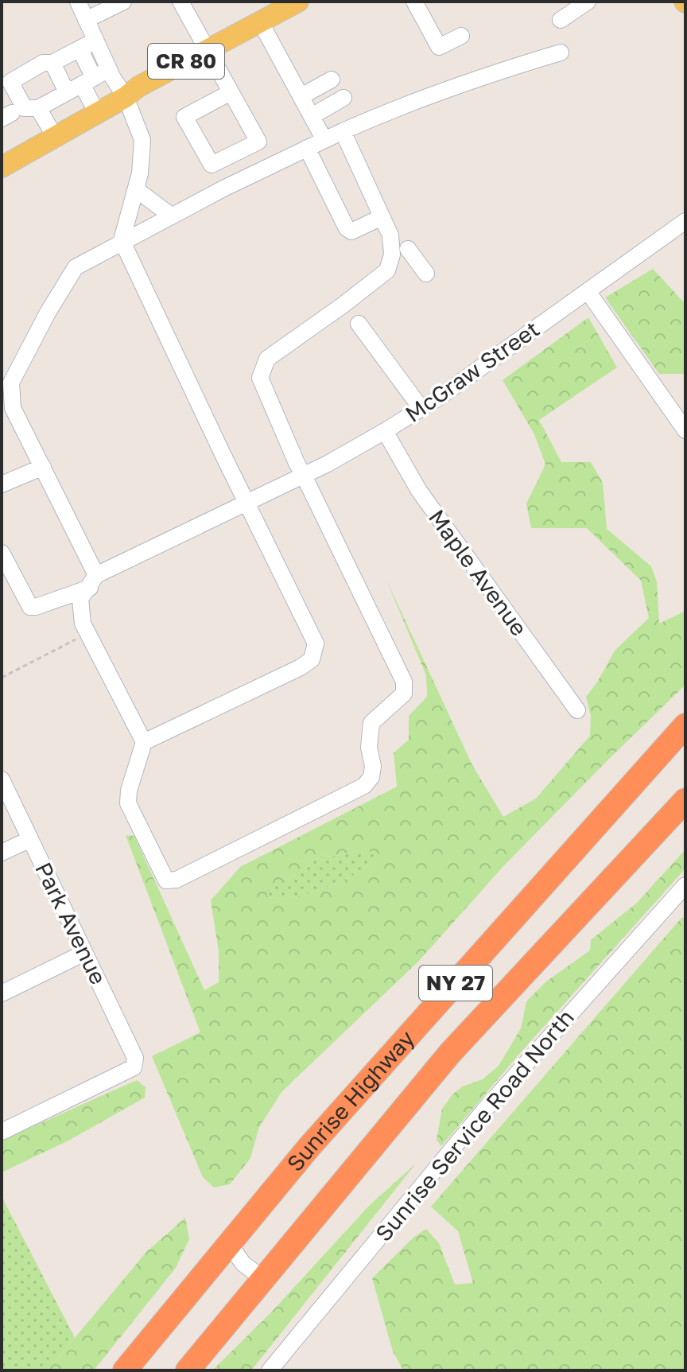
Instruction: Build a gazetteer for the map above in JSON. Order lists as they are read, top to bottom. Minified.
{"streets":{"highway":["NY 27","Sunrise Highway"],"main road":["CR 80"],"street":["McGraw Street","Maple Avenue","Park Avenue","Sunrise Service Road North"]},"crossings":[["McGraw Street","Maple Avenue"]]}
